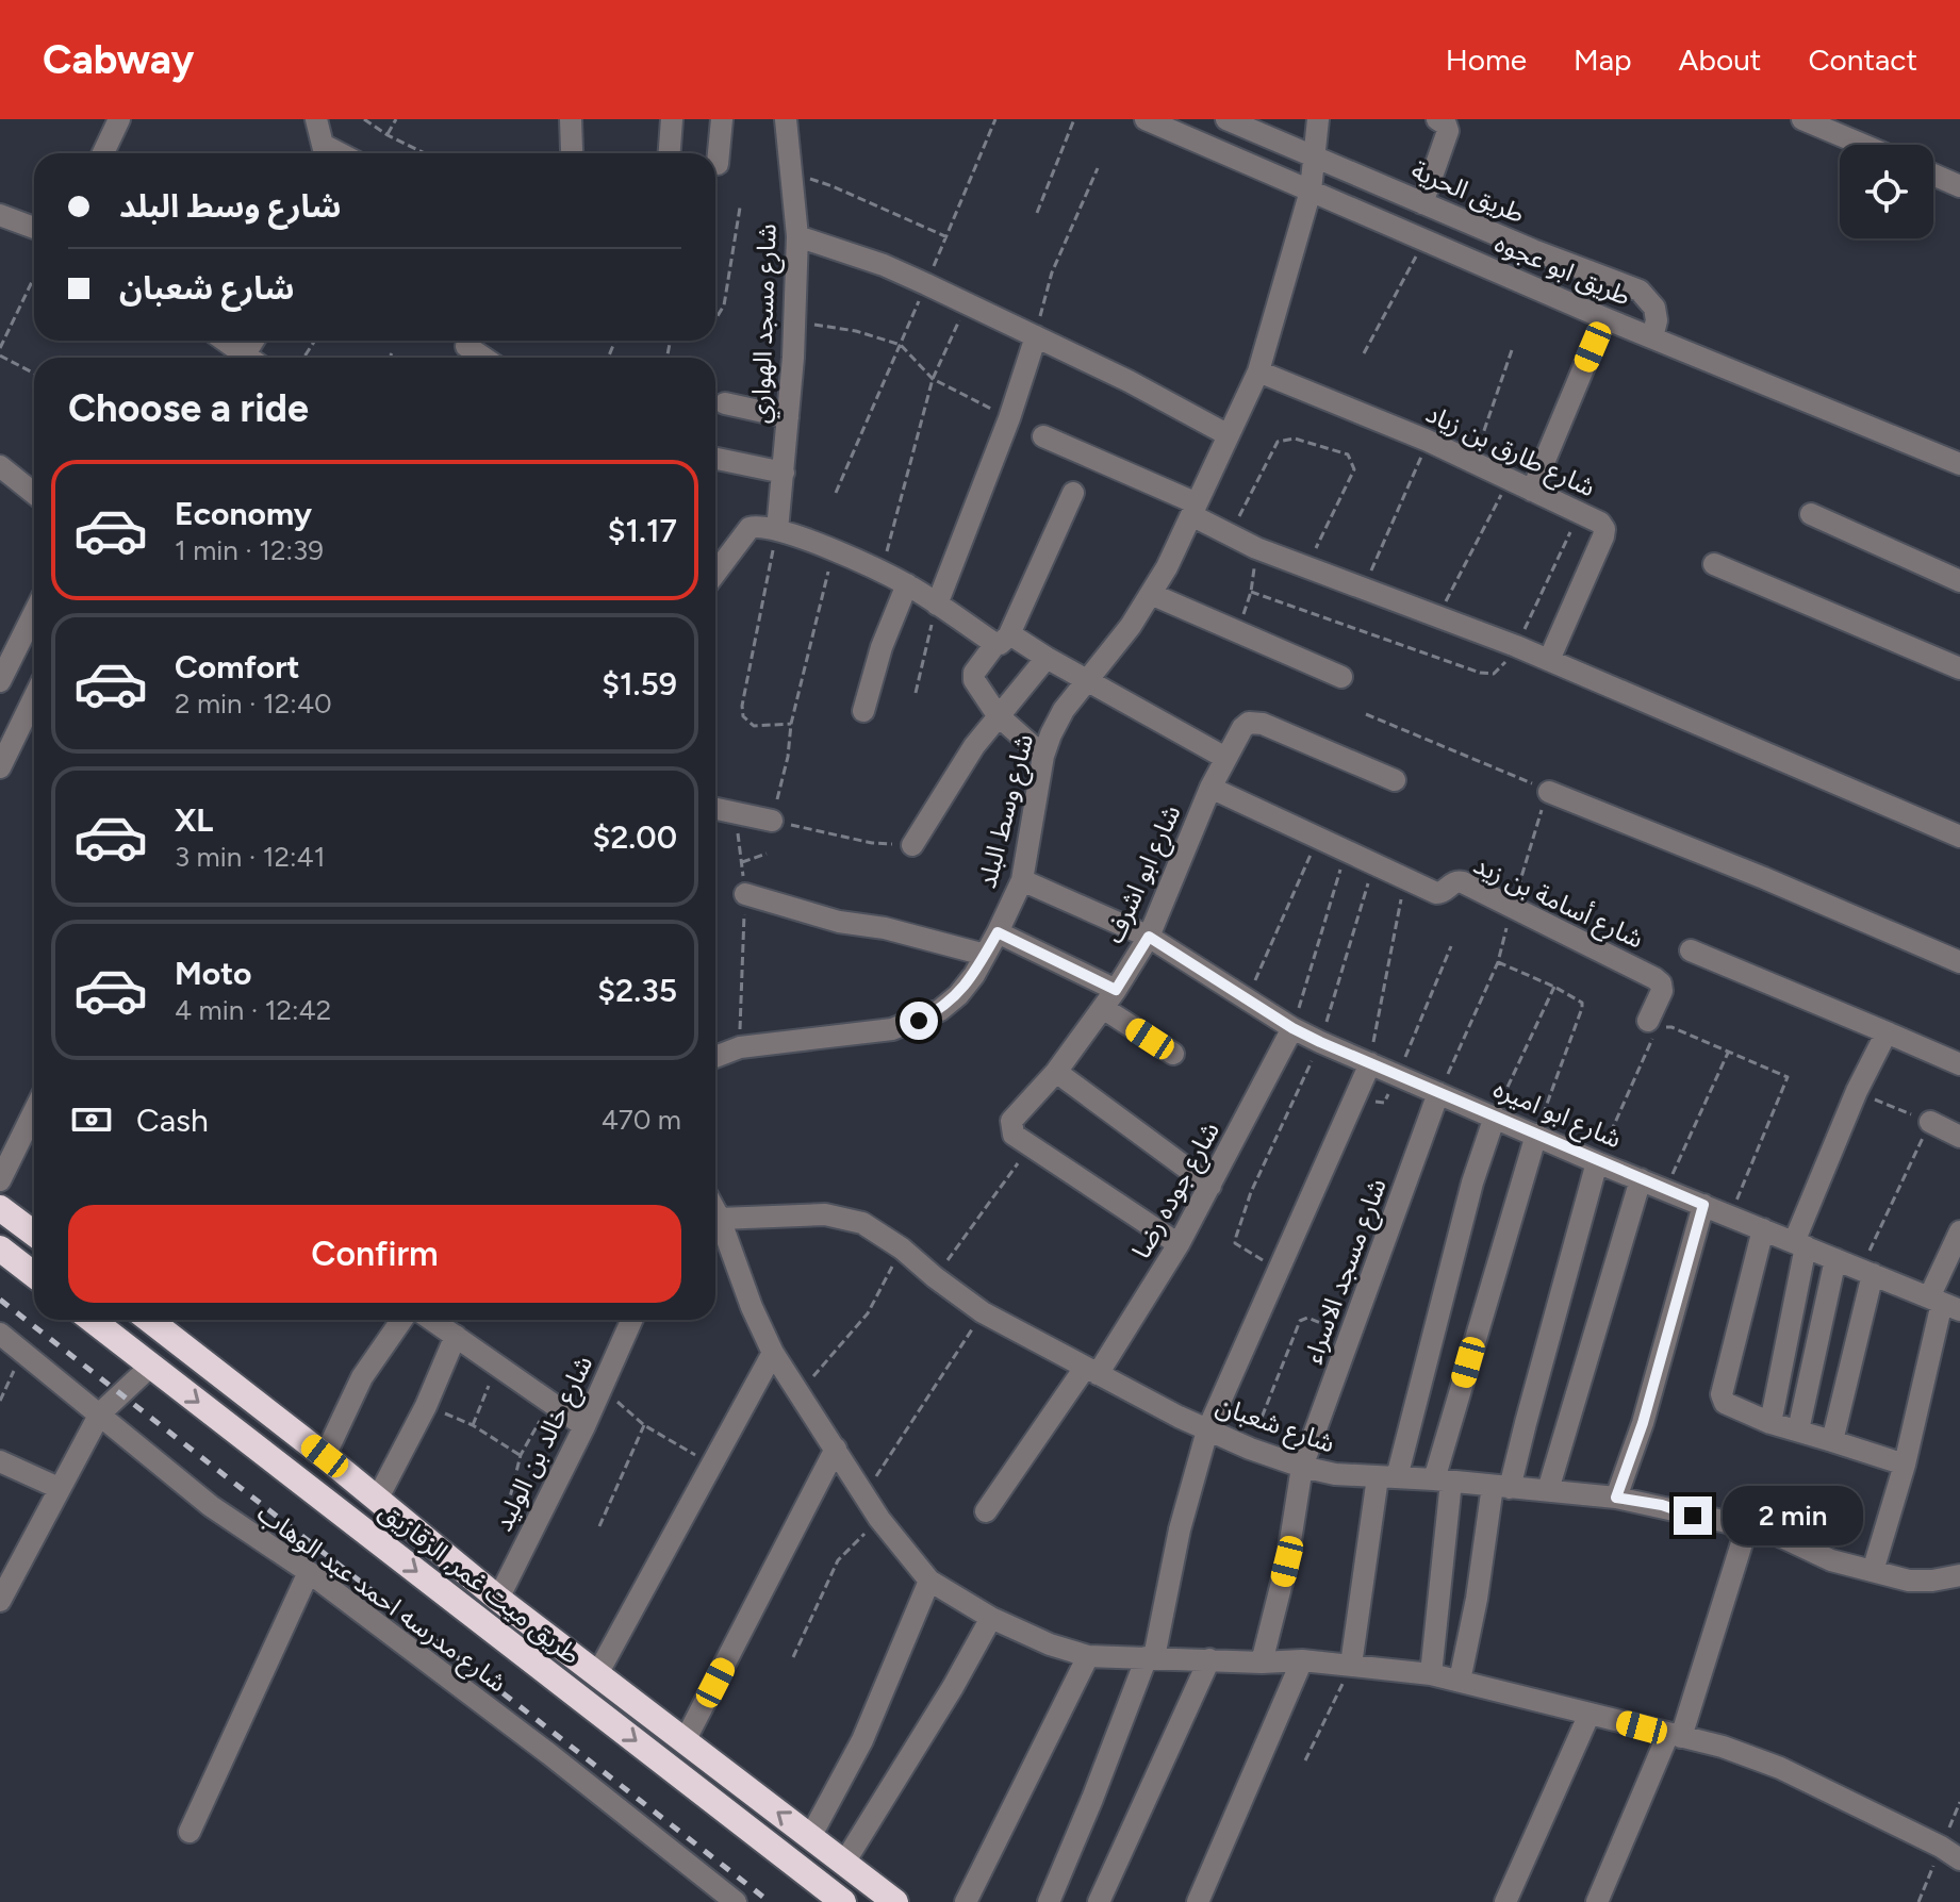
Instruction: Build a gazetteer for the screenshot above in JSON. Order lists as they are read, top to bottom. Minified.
{"streets":{"highway":["طريق ميت غمر, الزقازيق"],"street":["طريق الحرية","طريق ابو عجوه","شارع مسجد الهواري","شارع طارق بن زياد","شارع وسط البلد","شارع ابو اشرف","شارع أسامة بن زيد","شارع ابو اميره","شارع جوده رضا","شارع مسجد الاسراء","شارع شعبان","شارع خالد بن الوليد","شارع مدرسه احمد عبد الوهاب"]},"crossings":[["طريق الحرية","طريق ابو عجوه"],["طريق الحرية","شارع وسط البلد"],["طريق ابو عجوه","شارع وسط البلد"],["شارع طارق بن زياد","شارع وسط البلد"],["شارع وسط البلد","شارع ابو اميره"],["شارع ابو اشرف","شارع أسامة بن زيد"],["شارع ابو اشرف","شارع ابو اميره"],["شارع ابو اميره","شارع جوده رضا"],["شارع ابو اميره","شارع مسجد الاسراء"],["شارع جوده رضا","شارع شعبان"],["شارع مسجد الاسراء","شارع شعبان"],["شارع خالد بن الوليد","طريق ميت غمر, الزقازيق"]],"page":{"header":"Cabway","nav":["Home","Map","About","Contact"],"banner":["شارع وسط البلد","شارع شعبان"],"heading":"Choose a ride","list":[{"name":"Economy","note":"1 min · 12:39","value":"$1.17"},{"name":"Comfort","note":"2 min · 12:40","value":"$1.59"},{"name":"XL","note":"3 min · 12:41","value":"$2.00"},{"name":"Moto","note":"4 min · 12:42","value":"$2.35"}],"pay":["Cash","470 m"],"buttons":"Confirm","bubble":"2 min"}}
